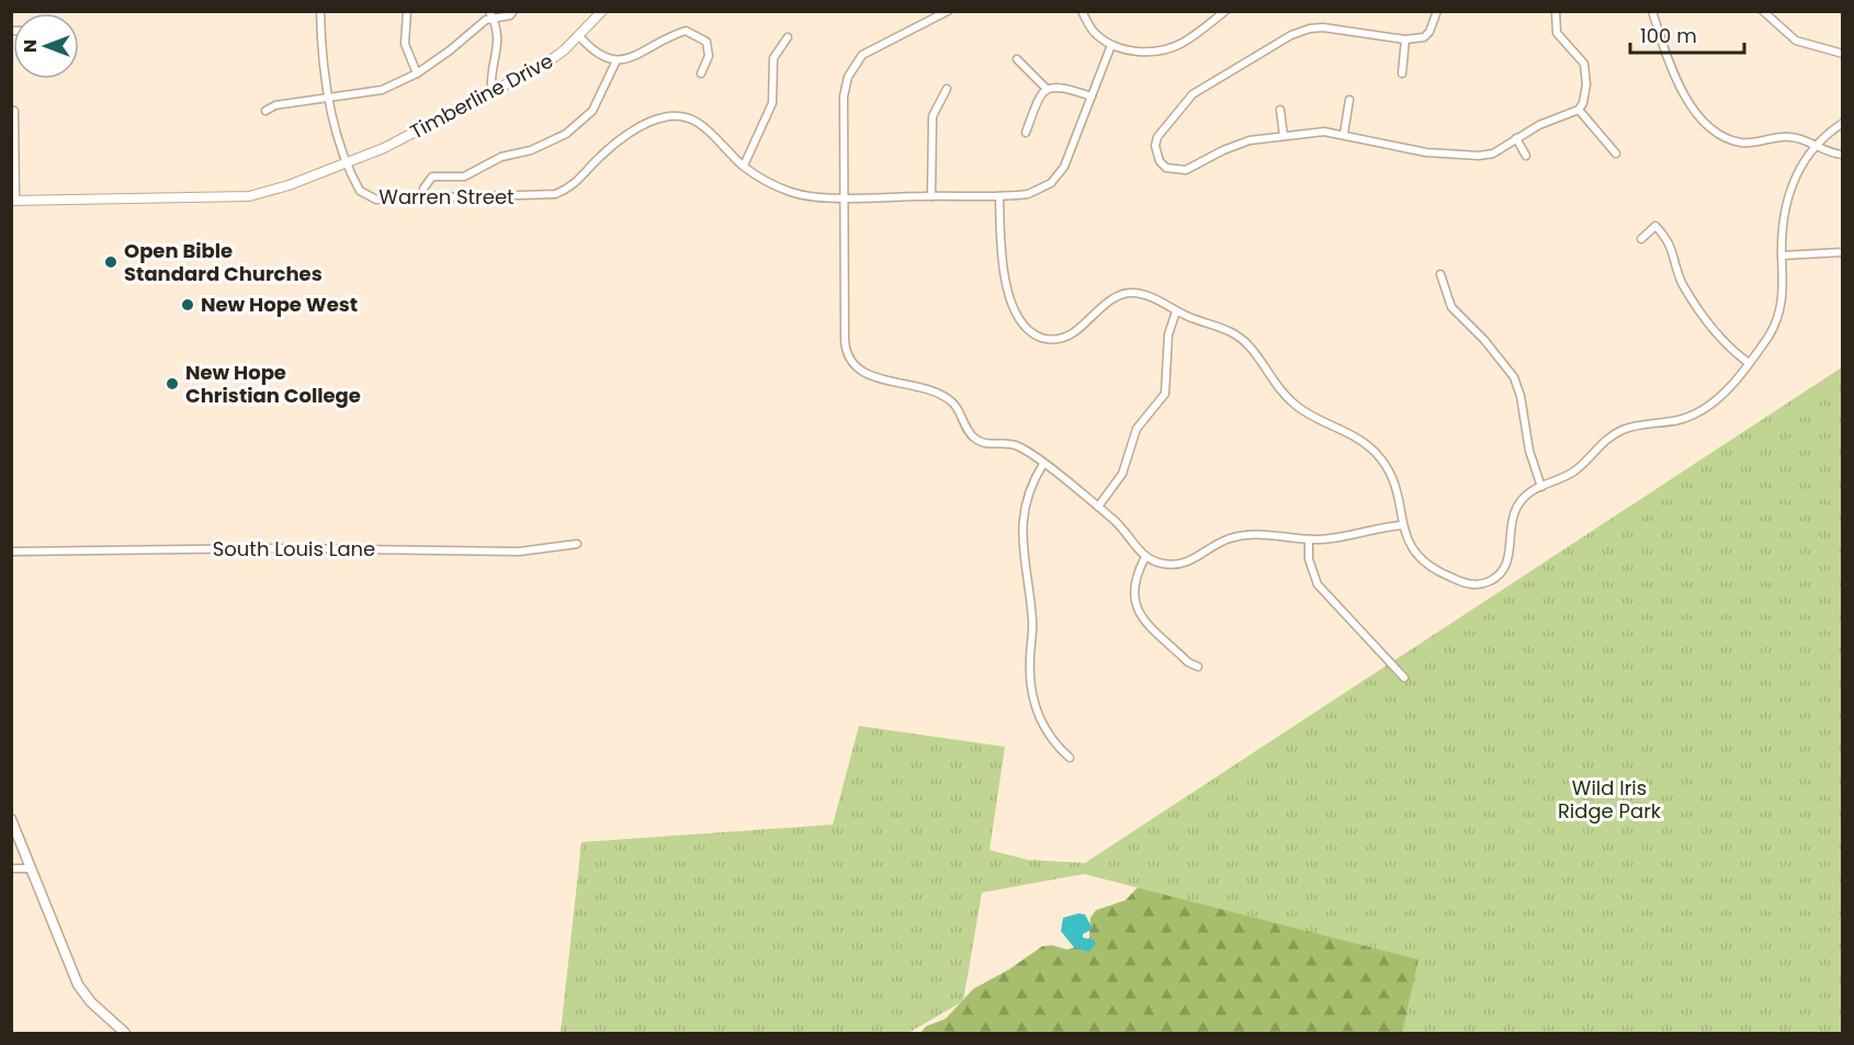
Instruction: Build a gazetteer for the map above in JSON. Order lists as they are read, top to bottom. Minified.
{"streets":{"street":["Timberline Drive","Warren Street","South Louis Lane"]},"crossings":[["Timberline Drive","Warren Street"]],"parks":["Wild Iris Ridge Park"],"places":["Open Bible Standard Churches","New Hope West","New Hope Christian College"],"scale_bar":"100 m","north":"left"}
